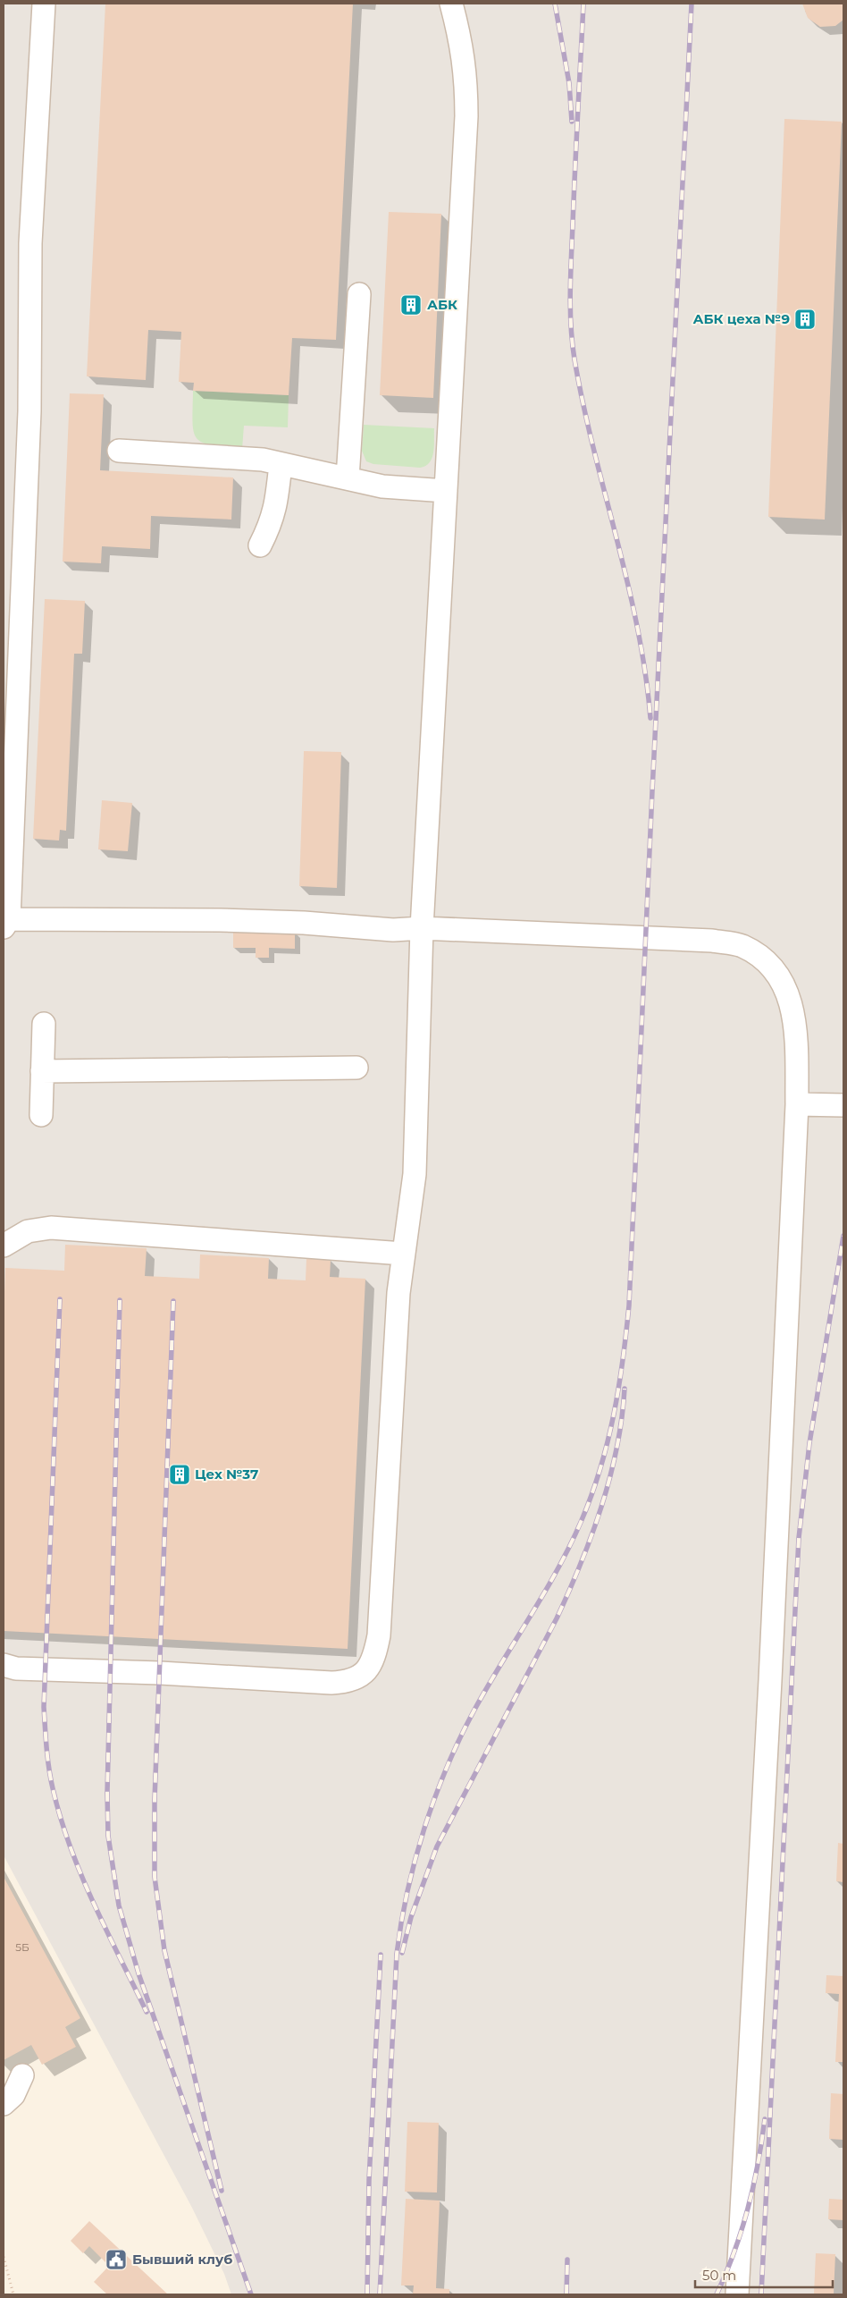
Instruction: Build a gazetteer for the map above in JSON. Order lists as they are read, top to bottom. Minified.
{"places":{"building":["АБК","АБК цеха №9","Цех №37"],"public building":["Бывший клуб"]},"house_numbers":["5Б"],"scale_bar":"50 m"}
